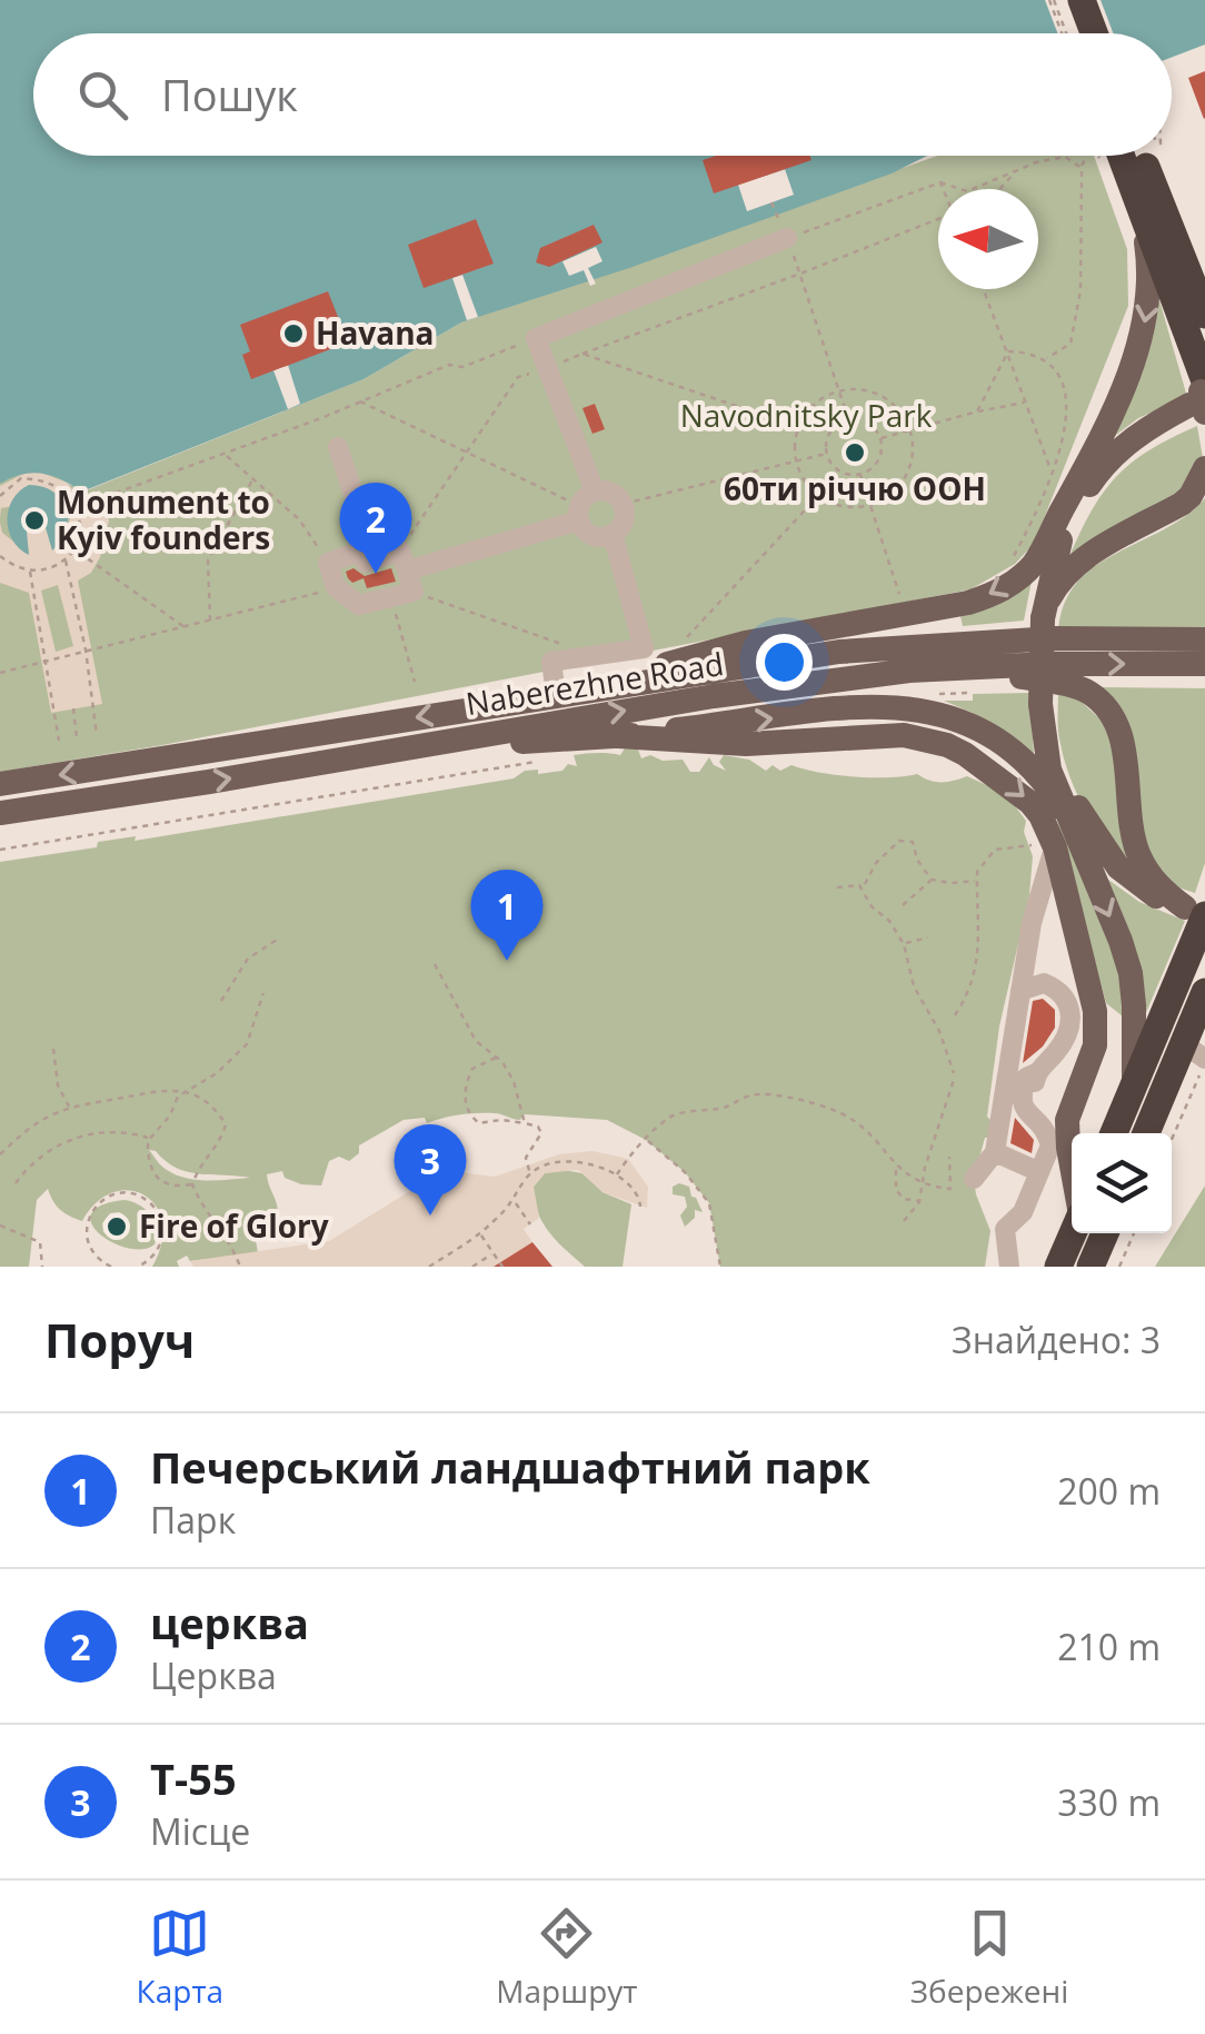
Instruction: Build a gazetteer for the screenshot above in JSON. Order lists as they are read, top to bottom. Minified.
{"streets":{"main road":["Naberezhne Road"]},"parks":["Navodnitsky Park"],"places":["Havana","60ти річчю ООН","Monument to Kyiv founders","Fire of Glory"],"north":"left","page":{"search":"Пошук","pins":["2","1","3"],"heading":["Поруч","Знайдено: 3"],"list":[{"mark":"1","name":"Печерський ландшафтний парк","note":"Парк","value":"200 m"},{"mark":"2","name":"церква","note":"Церква","value":"210 m"},{"mark":"3","name":"Т-55","note":"Місце","value":"330 m"}],"nav":["Карта","Маршрут","Збережені"]}}
